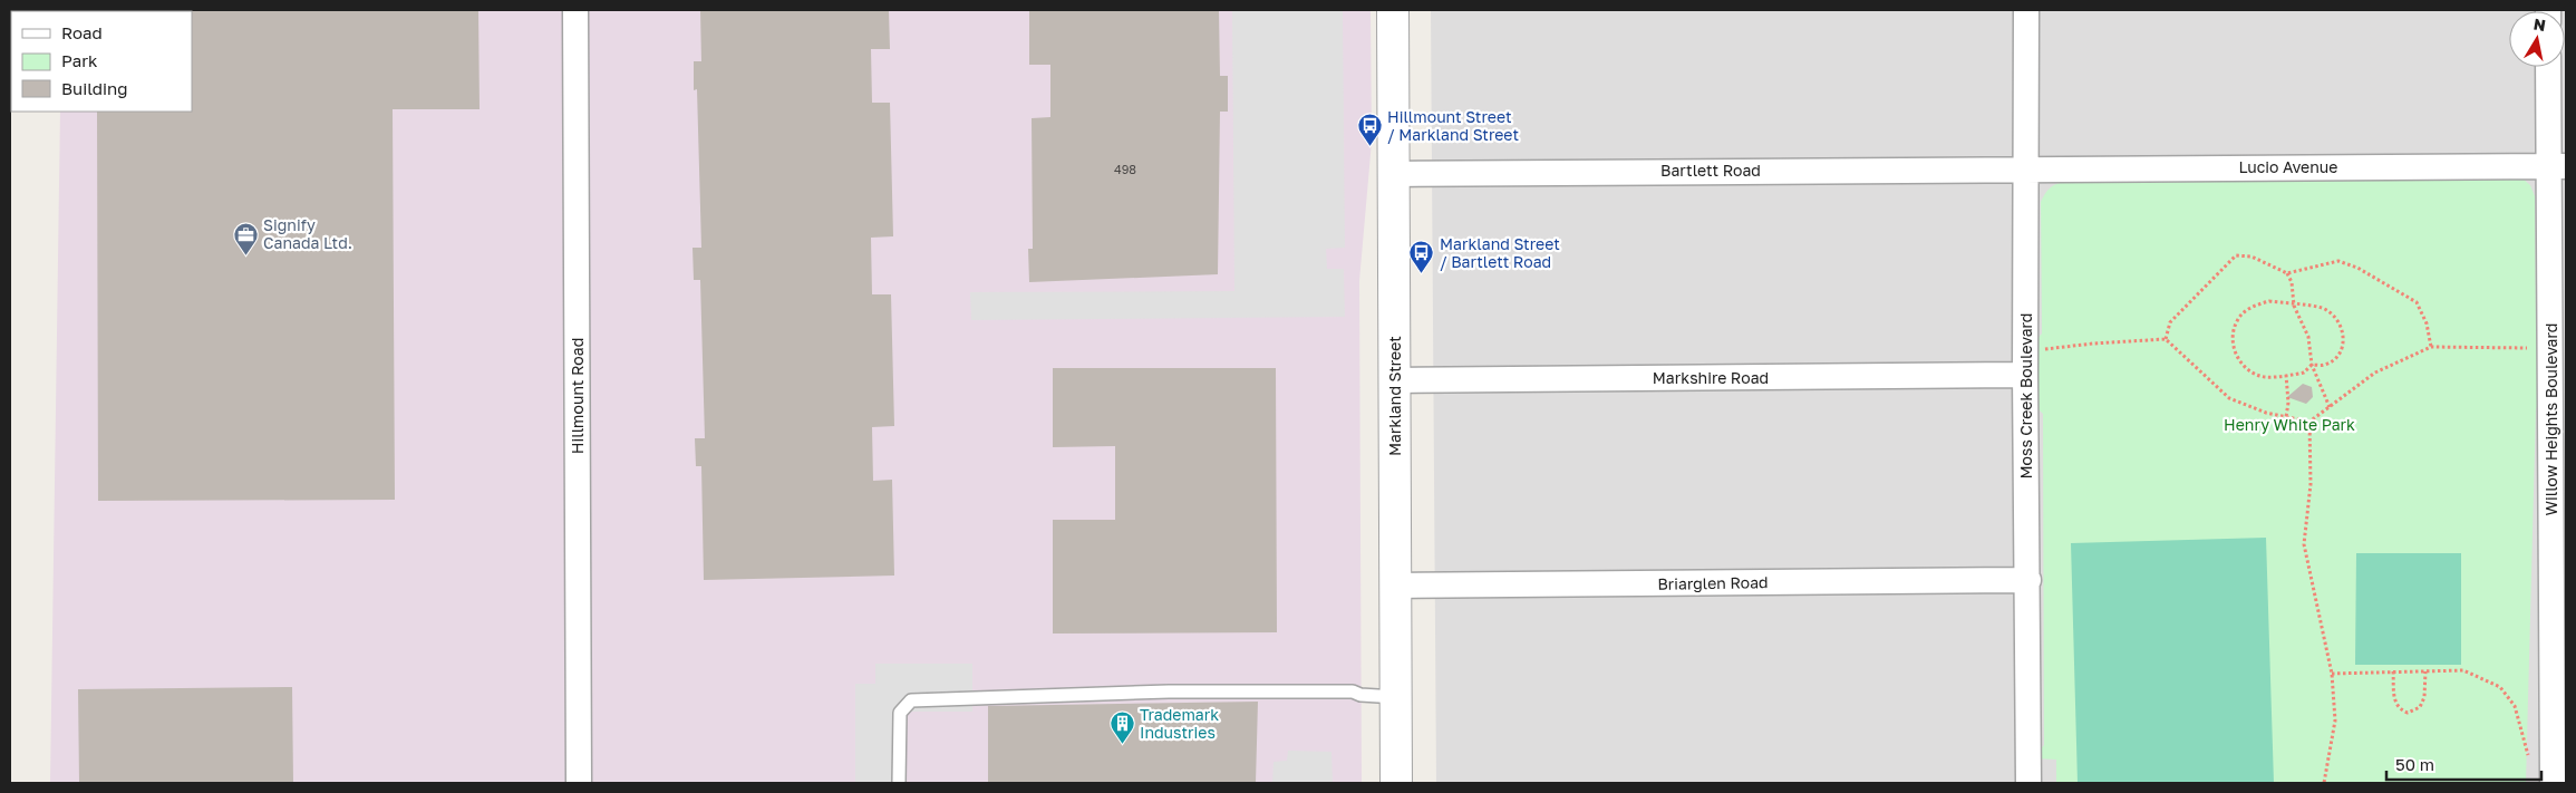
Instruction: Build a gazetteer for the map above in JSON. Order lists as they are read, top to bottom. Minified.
{"streets":{"street":["Lucio Avenue","Bartlett Road","Markshire Road","Hillmount Road","Markland Street","Moss Creek Boulevard","Willow Heights Boulevard","Briarglen Road"]},"crossings":[["Lucio Avenue","Bartlett Road"],["Lucio Avenue","Moss Creek Boulevard"],["Lucio Avenue","Willow Heights Boulevard"],["Bartlett Road","Markland Street"],["Bartlett Road","Moss Creek Boulevard"],["Markshire Road","Markland Street"],["Markshire Road","Moss Creek Boulevard"],["Markland Street","Briarglen Road"],["Moss Creek Boulevard","Briarglen Road"]],"parks":["Henry White Park"],"places":{"bus stop":["Hillmount Street / Markland Street","Markland Street / Bartlett Road"],"office":["Signify Canada Ltd."],"building":["Trademark Industries"]},"house_numbers":["498"],"legend":["Road","Park","Building"],"scale_bar":"50 m","north":"top"}
